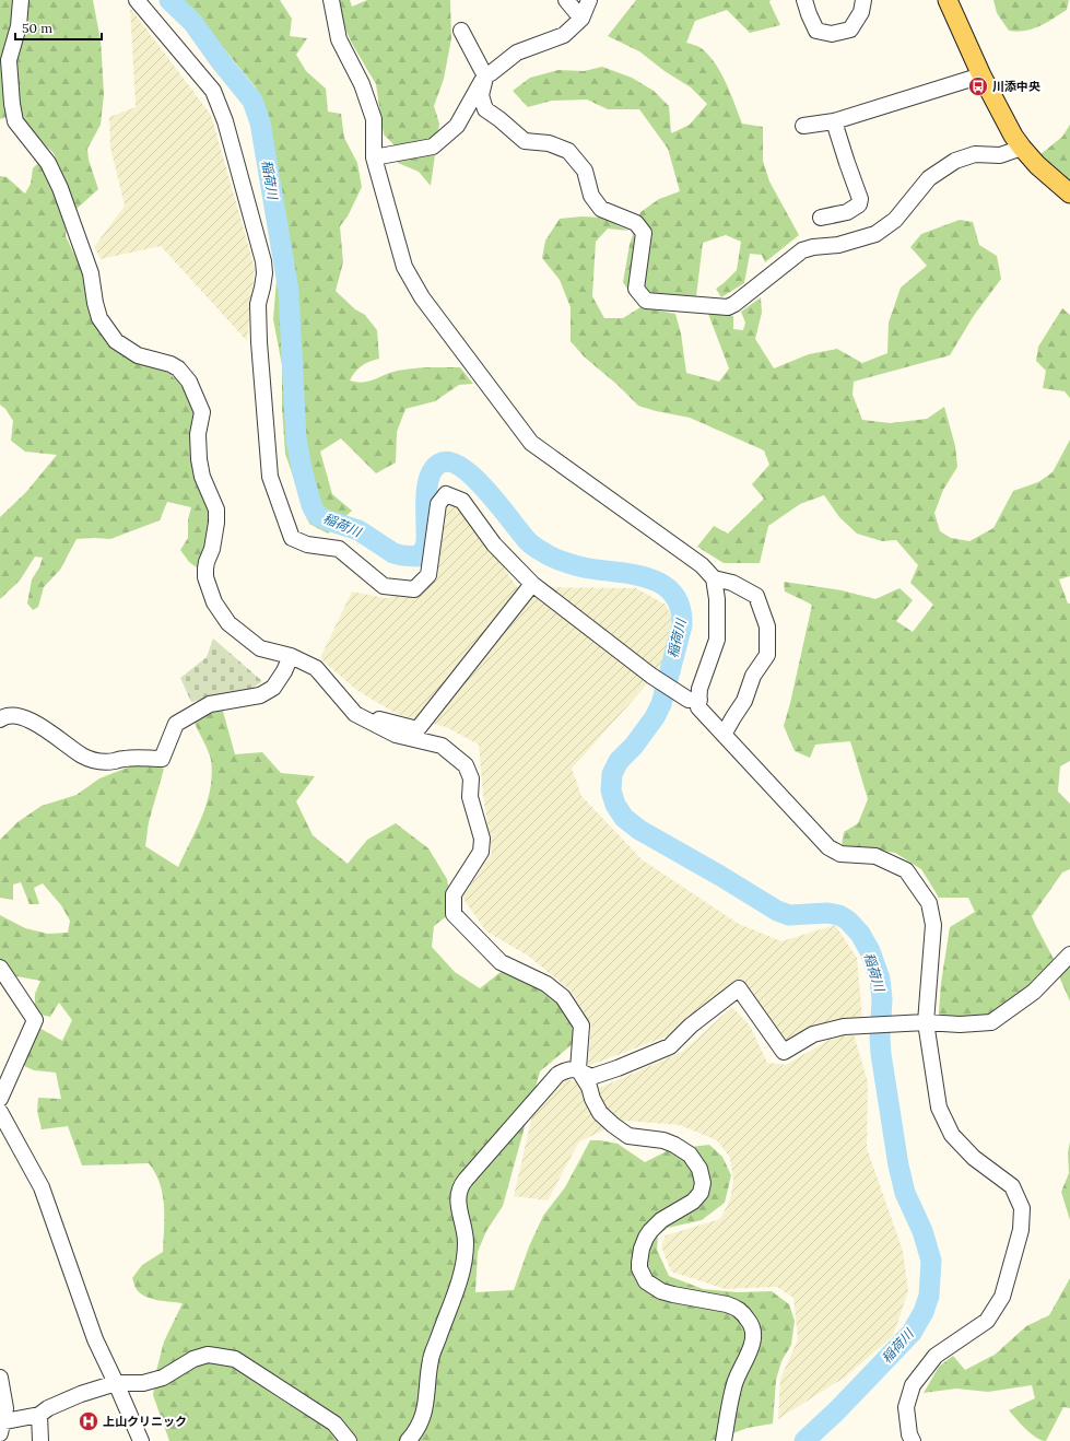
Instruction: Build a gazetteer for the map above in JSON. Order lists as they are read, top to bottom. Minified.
{"water":["稲荷川"],"places":{"bus stop":["川添中央"],"hospital":["上山クリニック"]},"scale_bar":"50 m"}
